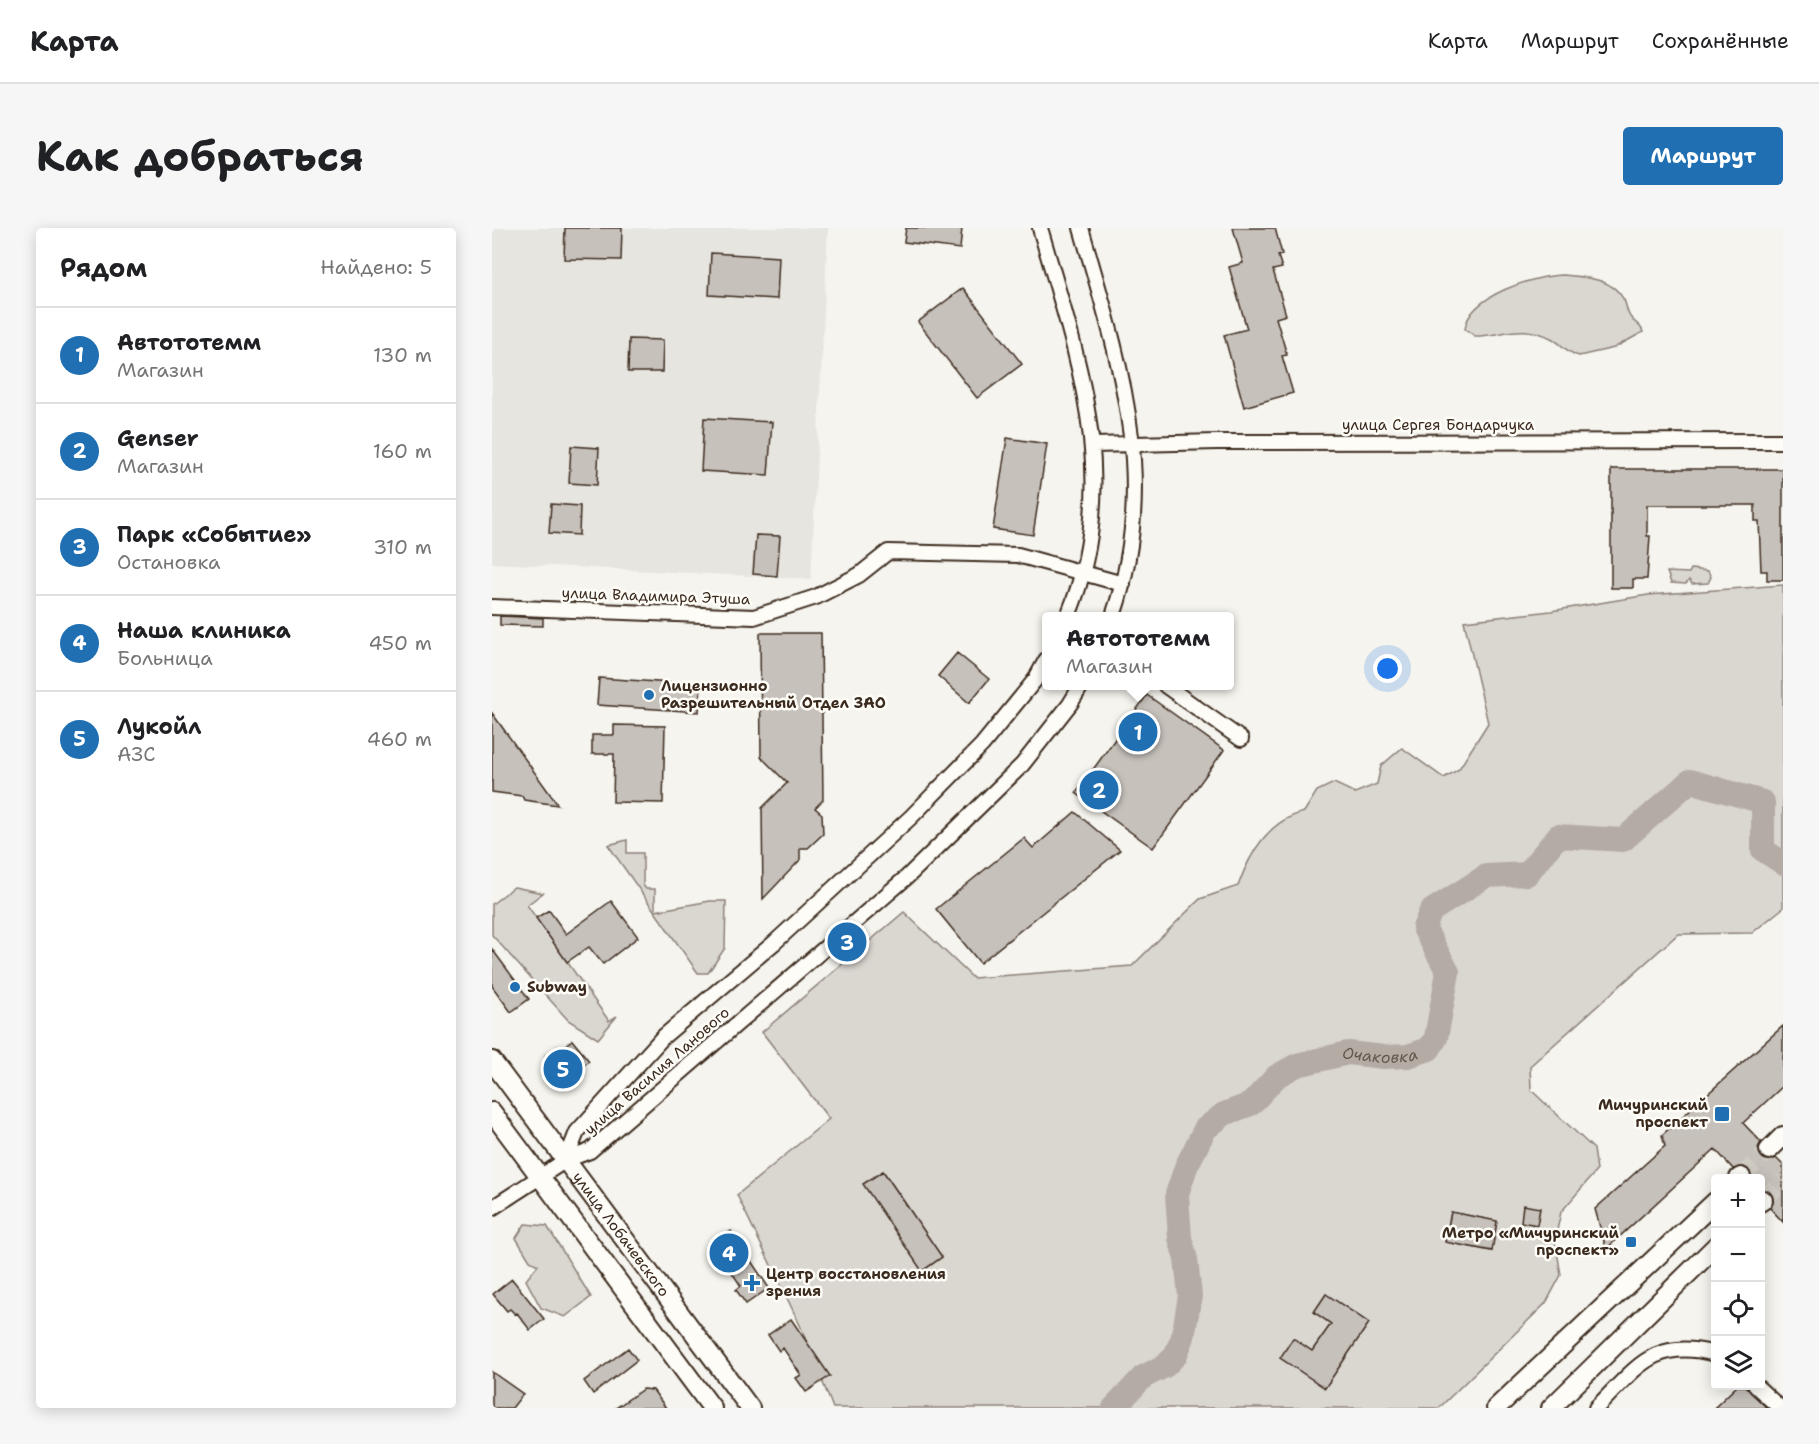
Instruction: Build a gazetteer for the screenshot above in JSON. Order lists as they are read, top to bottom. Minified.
{"streets":{"main road":["улица Лобачевского"],"street":["улица Сергея Бондарчука","улица Владимира Этуша","улица Василия Ланового"]},"crossings":[["улица Василия Ланового","улица Лобачевского"]],"water":["Очаковка"],"places":{"other":["Лицензионно Разрешительный Отдел ЗАО","Subway"],"transit":["Мичуринский проспект","Метро «Мичуринский проспект»"],"health":["Центр восстановления зрения"]},"page":{"header":"Карта","nav":["Карта","Маршрут","Сохранённые"],"buttons":"Маршрут","title":"Как добраться","heading":["Рядом","Найдено: 5"],"list":[{"mark":"1","name":"Автототемм","note":"Магазин","value":"130 m"},{"mark":"2","name":"Genser","note":"Магазин","value":"160 m"},{"mark":"3","name":"Парк «Событие»","note":"Остановка","value":"310 m"},{"mark":"4","name":"Наша клиника","note":"Больница","value":"450 m"},{"mark":"5","name":"Лукойл","note":"АЗС","value":"460 m"}],"popup":["Автототемм","Магазин"],"pins":["1","2","3","5","4"],"map_buttons":["+","−"]}}
